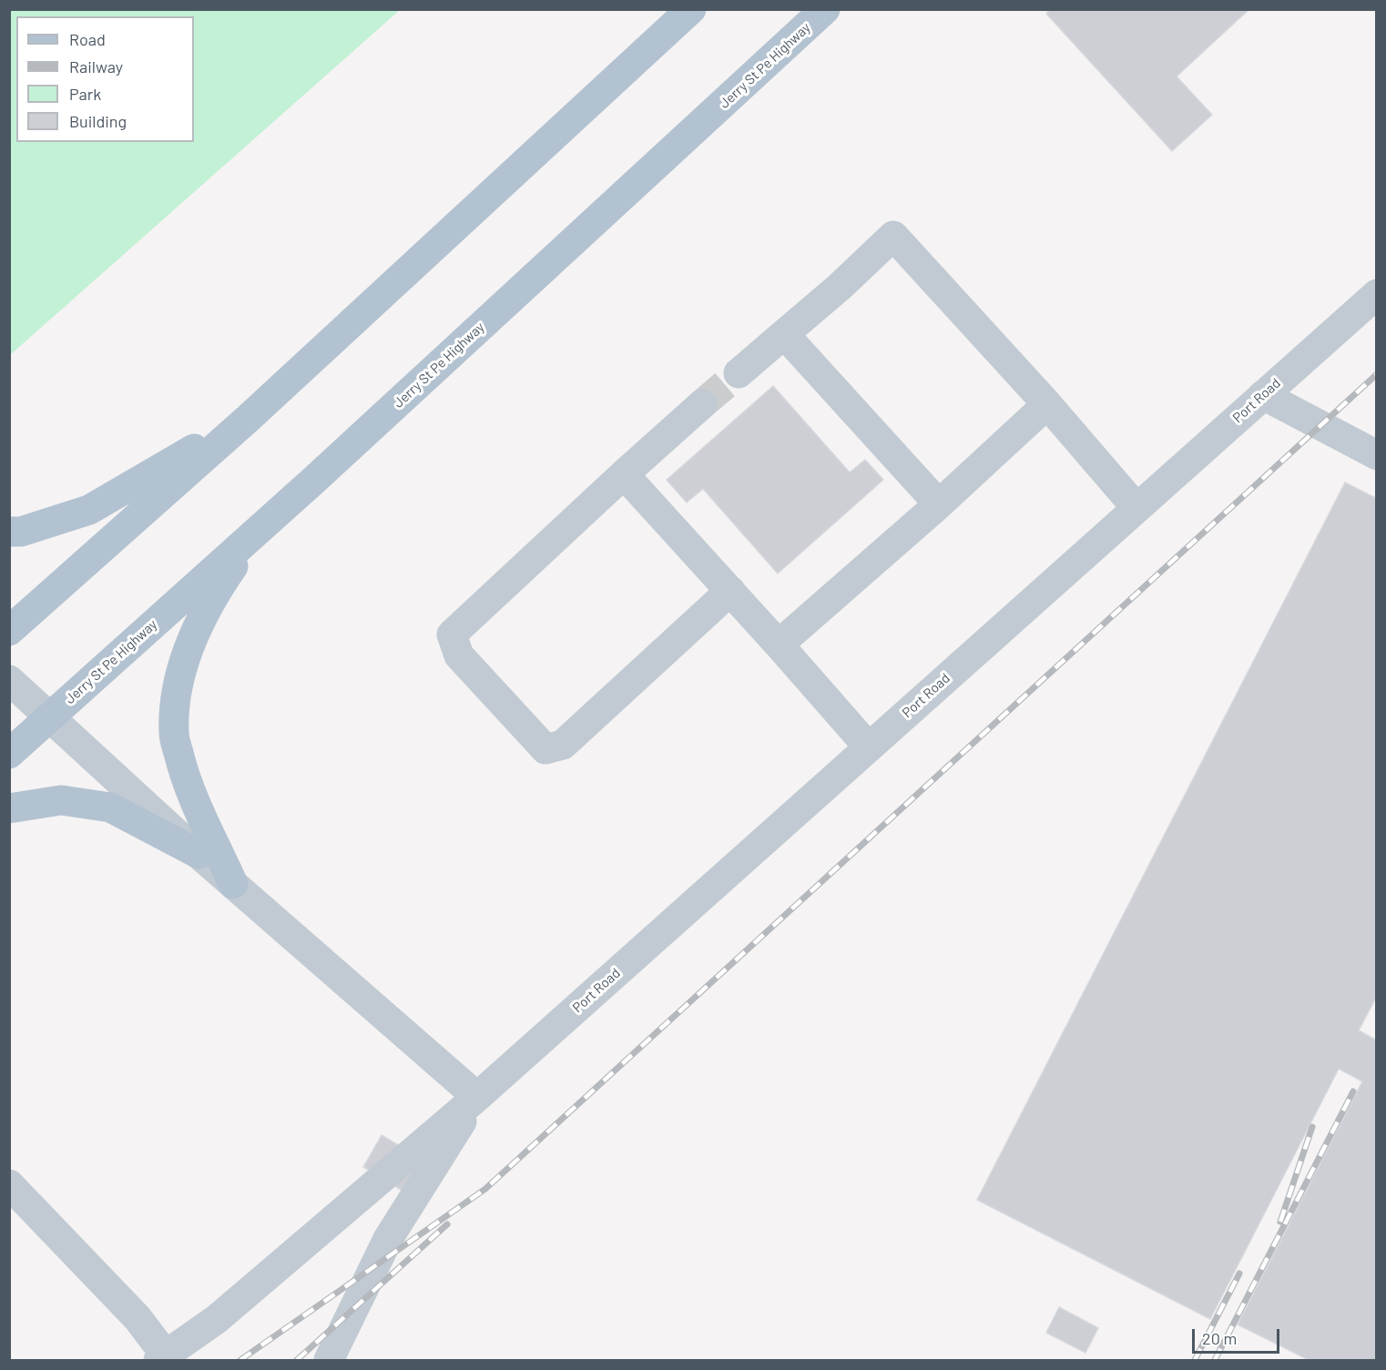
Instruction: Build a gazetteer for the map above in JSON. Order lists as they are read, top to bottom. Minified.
{"streets":{"main road":["Jerry St Pe Highway"],"street":["Port Road"]},"legend":["Road","Railway","Park","Building"],"scale_bar":"20 m"}
